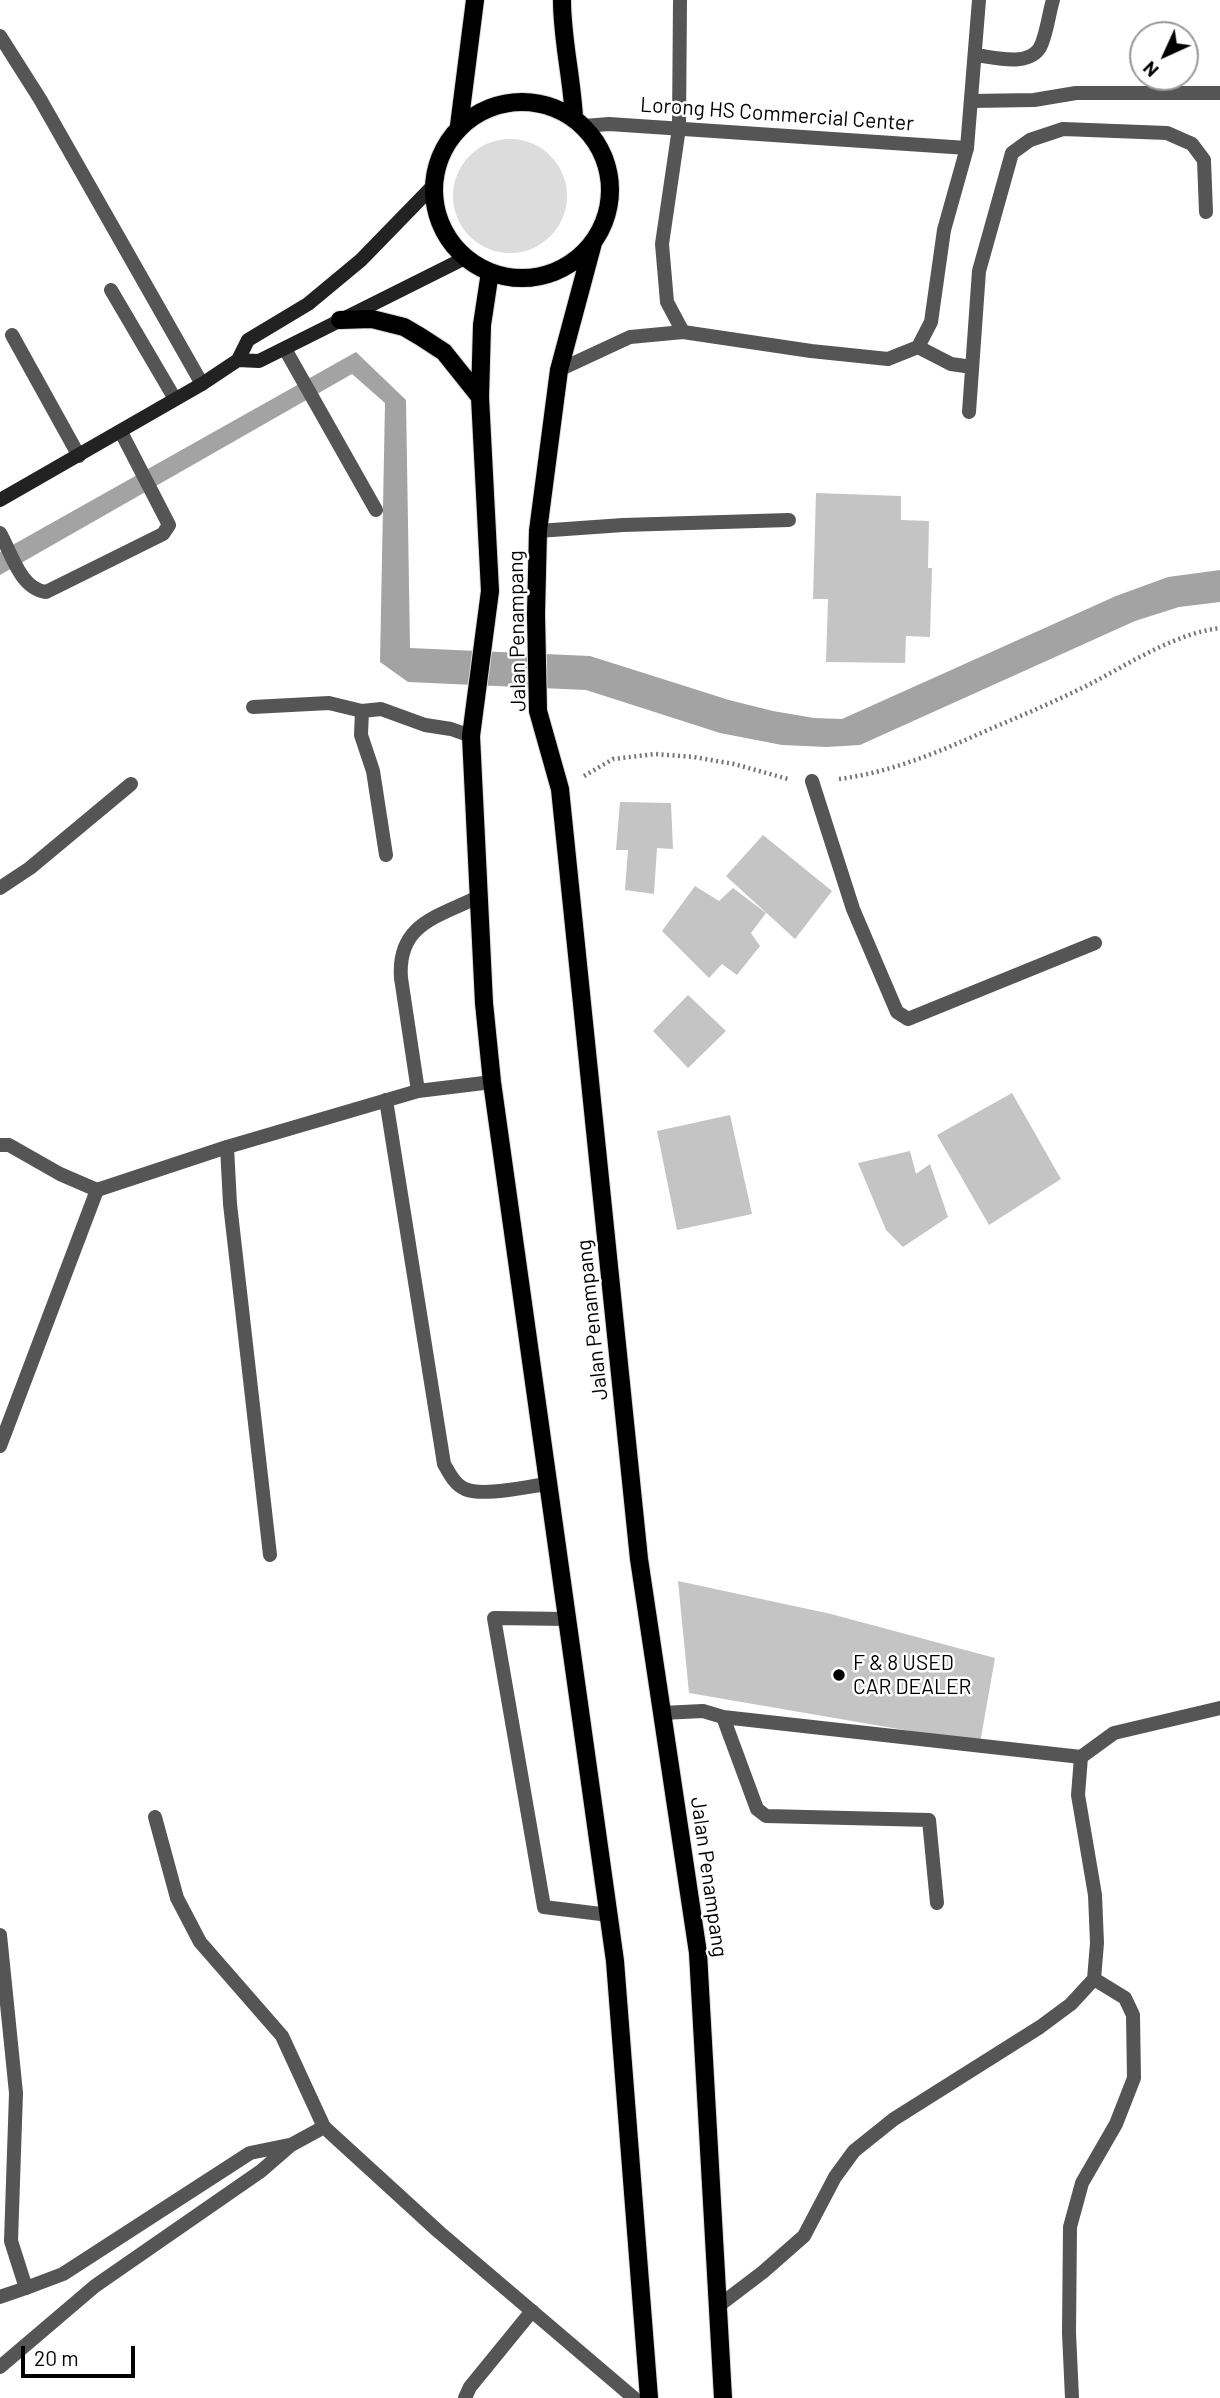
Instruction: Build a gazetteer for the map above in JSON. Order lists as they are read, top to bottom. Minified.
{"streets":{"main road":["Jalan Penampang"],"street":["Lorong HS Commercial Center"]},"crossings":[["Lorong HS Commercial Center","Jalan Penampang"]],"places":["F & 8 USED CAR DEALER"],"scale_bar":"20 m","north":"bottom left"}
